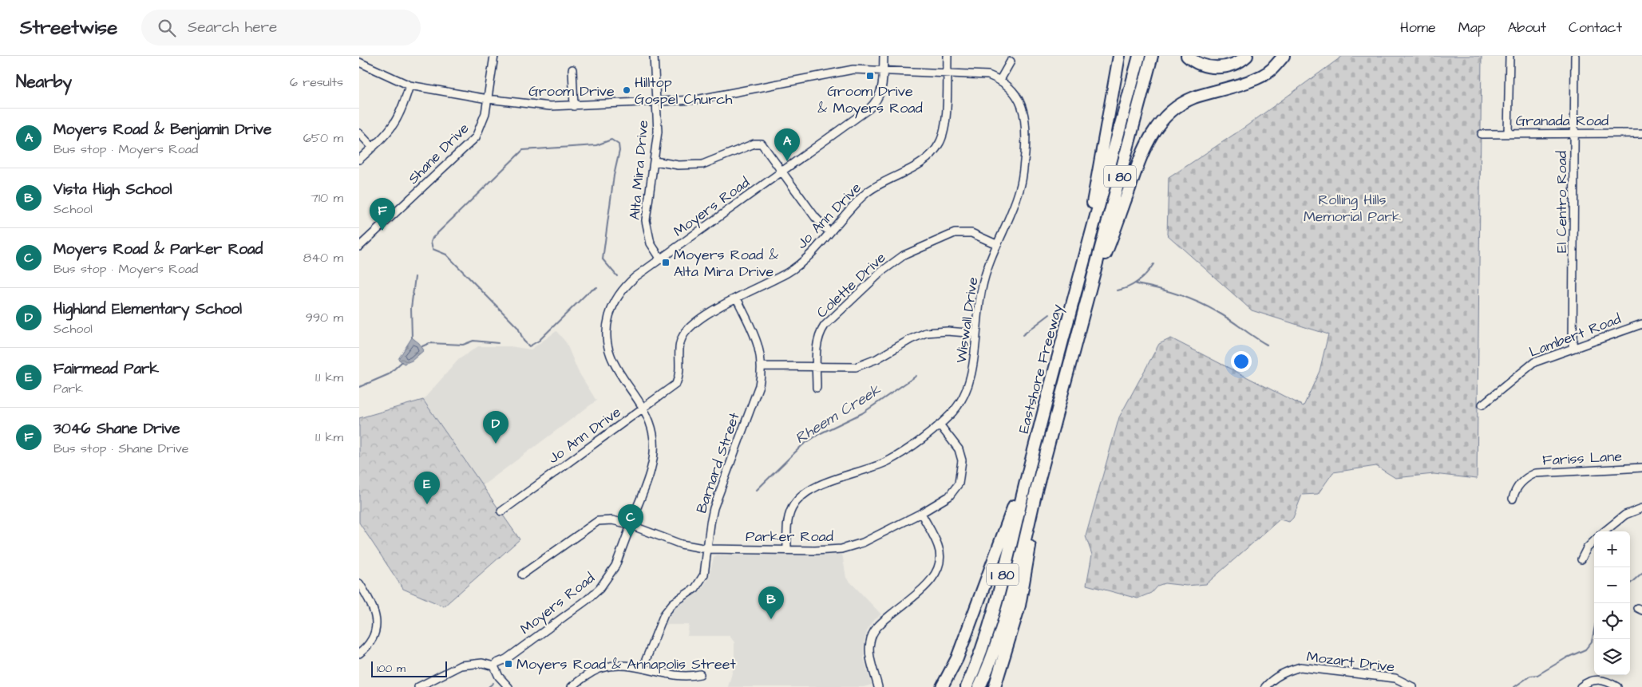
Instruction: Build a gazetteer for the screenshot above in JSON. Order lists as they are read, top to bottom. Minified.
{"streets":{"highway":["I 80","Eastshore Freeway"],"street":["Groom Drive","Granada Road","Shane Drive","Alta Mira Drive","El Centro Road","Moyers Road","Jo Ann Drive","Colette Drive","Wiswall Drive","Lambert Road","Fariss Lane","Barnard Street","Parker Road","Mozart Drive"]},"crossings":[["Groom Drive","Shane Drive"],["Groom Drive","Alta Mira Drive"],["Groom Drive","Moyers Road"],["Groom Drive","Wiswall Drive"],["Granada Road","El Centro Road"],["Alta Mira Drive","Moyers Road"],["El Centro Road","Lambert Road"],["Moyers Road","Jo Ann Drive"],["Moyers Road","Wiswall Drive"],["Moyers Road","Parker Road"],["Jo Ann Drive","Wiswall Drive"],["Jo Ann Drive","Barnard Street"],["Colette Drive","Wiswall Drive"],["Wiswall Drive","Parker Road"],["Barnard Street","Parker Road"]],"water":["Rheem Creek"],"parks":["Rolling Hills Memorial Park"],"places":{"transit":["Groom Drive & Moyers Road","Moyers Road & Alta Mira Drive","Moyers Road & Annapolis Street"],"other":["Hilltop Gospel Church"]},"scale_bar":"100 m","page":{"header":"Streetwise","search":"Search here","nav":["Home","Map","About","Contact"],"heading":["Nearby","6 results"],"list":[{"mark":"A","name":"Moyers Road & Benjamin Drive","note":"Bus stop · Moyers Road","value":"650 m"},{"mark":"B","name":"Vista High School","note":"School","value":"710 m"},{"mark":"C","name":"Moyers Road & Parker Road","note":"Bus stop · Moyers Road","value":"840 m"},{"mark":"D","name":"Highland Elementary School","note":"School","value":"990 m"},{"mark":"E","name":"Fairmead Park","note":"Park","value":"1.1 km"},{"mark":"F","name":"3046 Shane Drive","note":"Bus stop · Shane Drive","value":"1.1 km"}],"pins":["A","F","D","E","C","B"],"map_buttons":["+","−"],"scale":"100 m"}}
